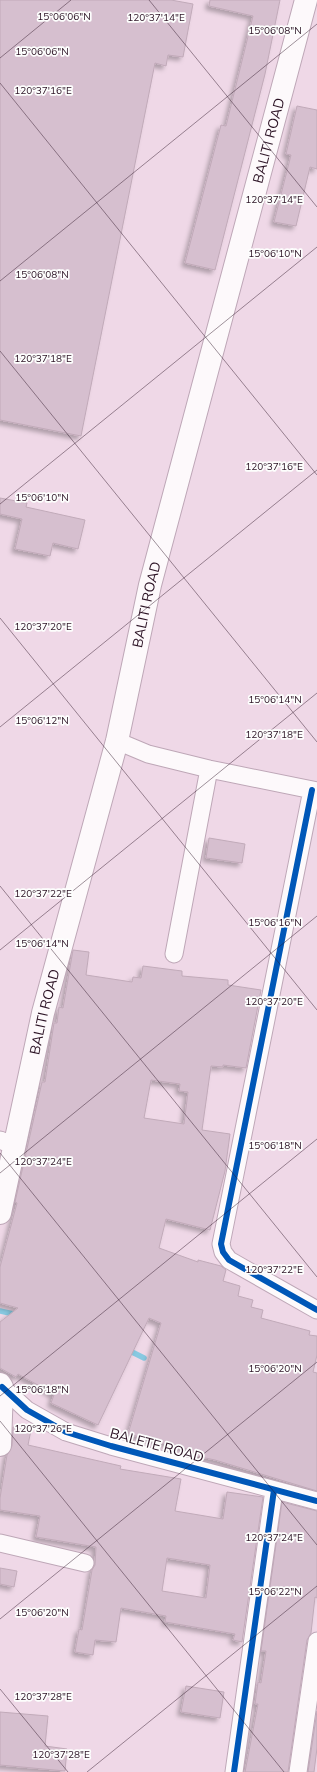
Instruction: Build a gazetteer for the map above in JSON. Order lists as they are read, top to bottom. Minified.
{"streets":{"main road":["BALITI ROAD"],"street":["BALETE ROAD"]},"coordinates":["15°06'06\"N","120°37'14\"E","15°06'08\"N","120°37'16\"E","15°06'10\"N","120°37'18\"E","120°37'20\"E","15°06'14\"N","15°06'12\"N","120°37'22\"E","15°06'16\"N","15°06'18\"N","120°37'24\"E","15°06'20\"N","120°37'26\"E","15°06'22\"N","120°37'28\"E"]}
